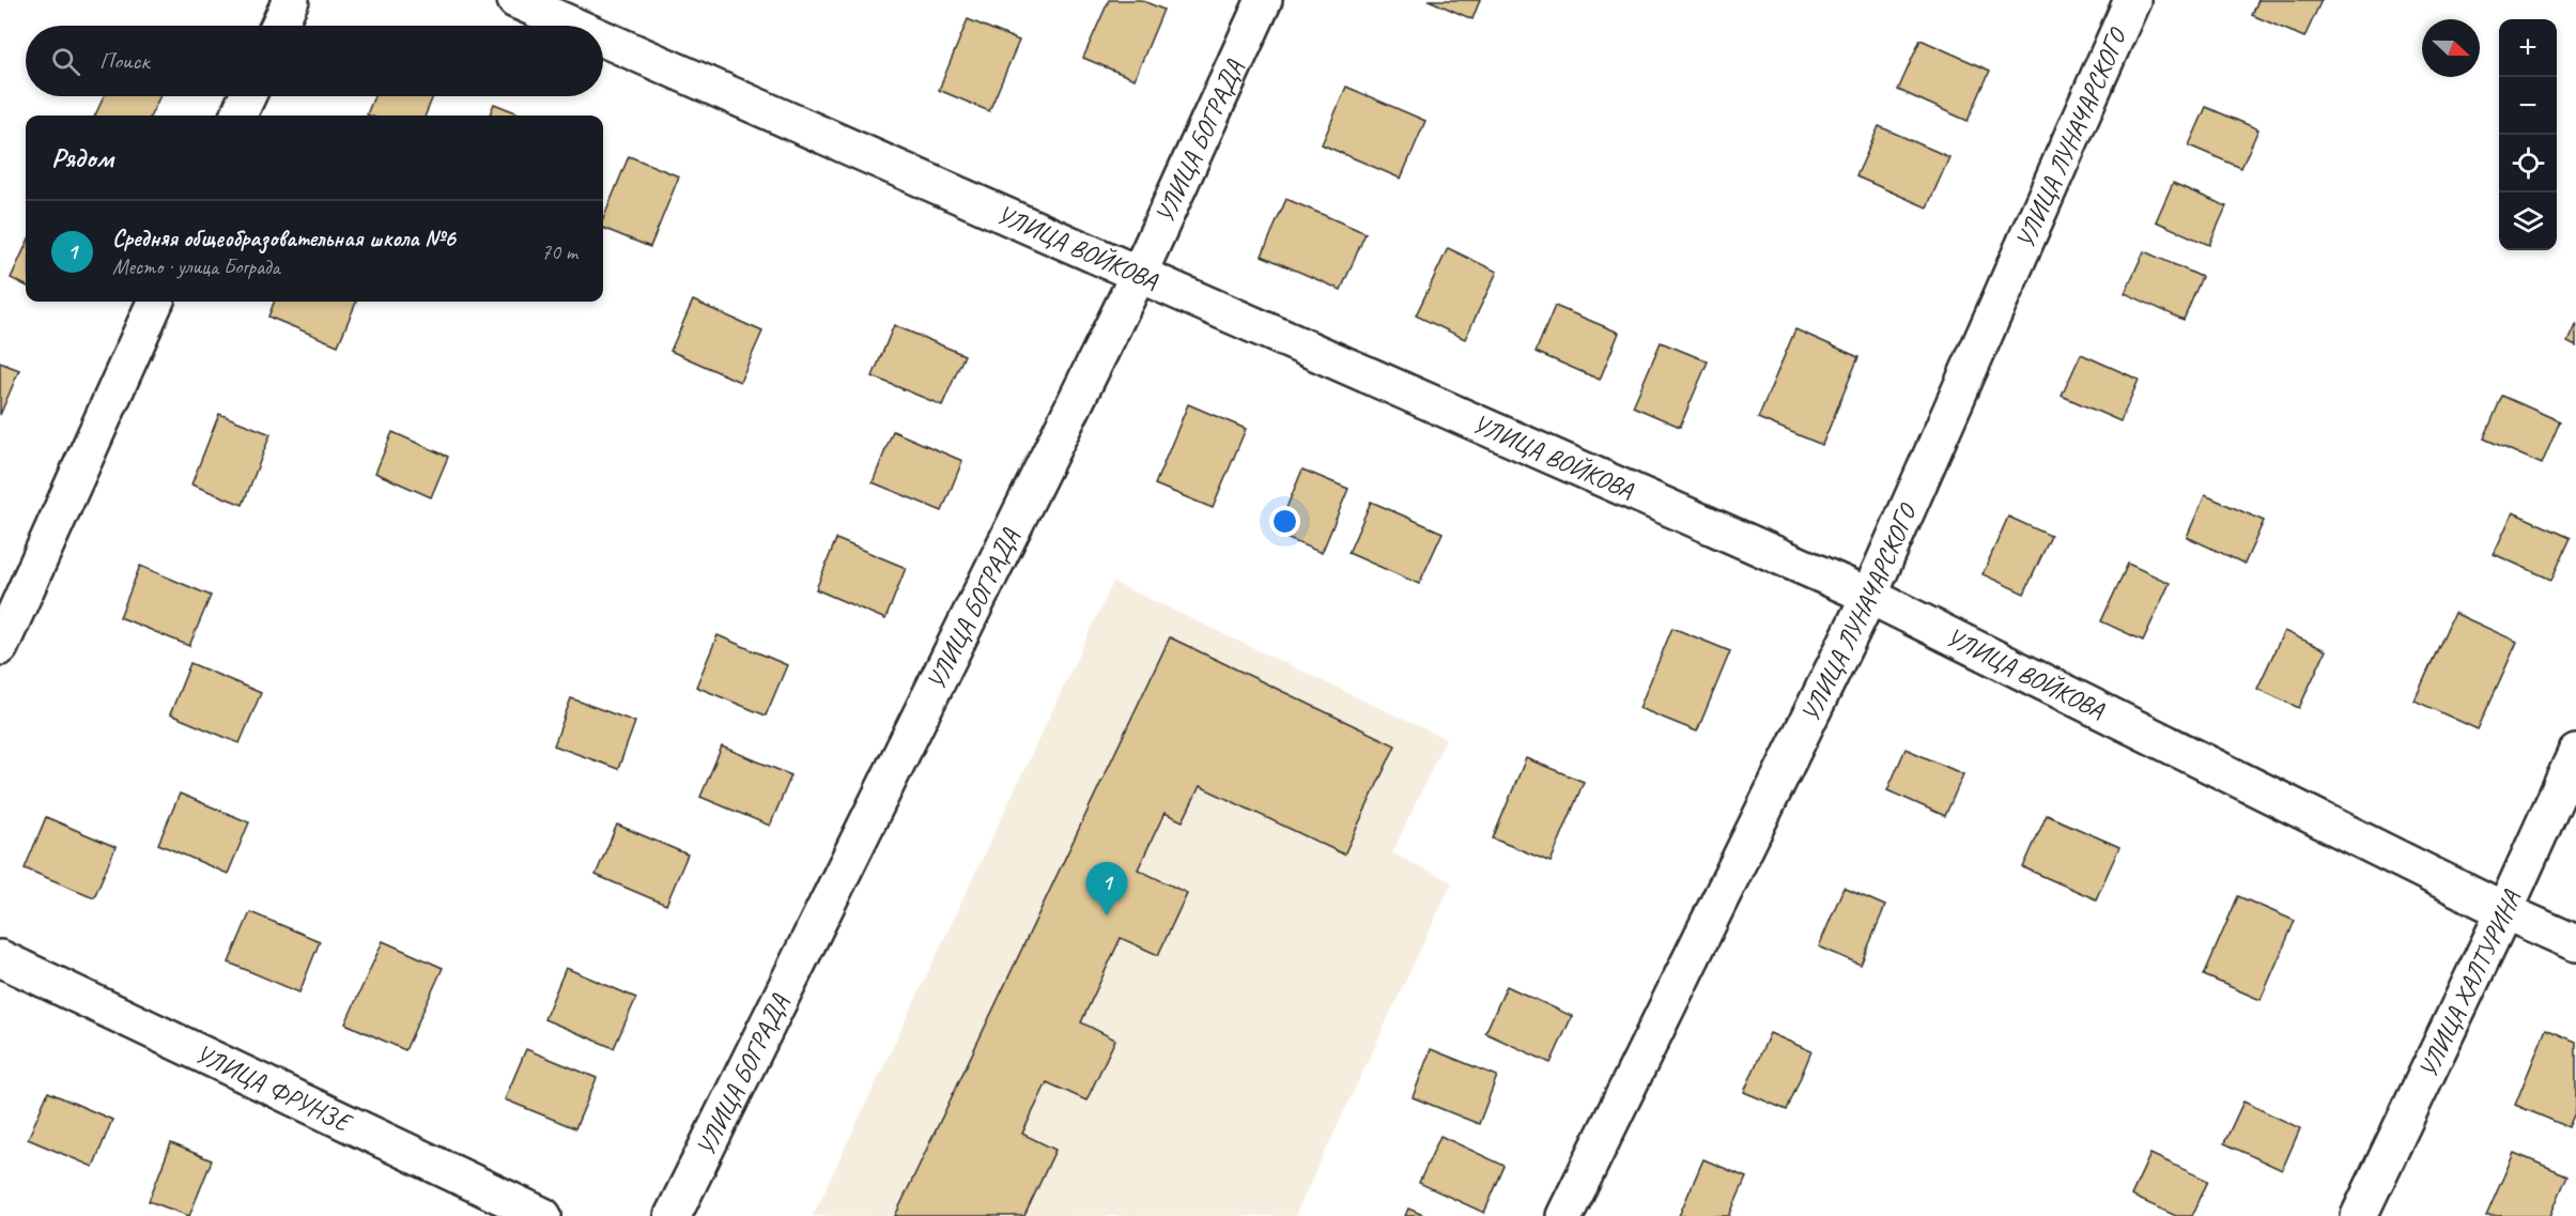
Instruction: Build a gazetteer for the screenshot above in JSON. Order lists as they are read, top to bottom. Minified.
{"streets":{"street":["УЛИЦА ЛУНАЧАРСКОГО","УЛИЦА БОГРАДА","УЛИЦА ВОЙКОВА","УЛИЦА ХАЛТУРИНА","УЛИЦА ФРУНЗЕ"]},"crossings":[["УЛИЦА ЛУНАЧАРСКОГО","УЛИЦА ВОЙКОВА"],["УЛИЦА БОГРАДА","УЛИЦА ВОЙКОВА"],["УЛИЦА ВОЙКОВА","УЛИЦА ХАЛТУРИНА"]],"north":"right","page":{"map_buttons":["+","−"],"search":"Поиск","heading":"Рядом","list":[{"mark":"1","name":"Средняя общеобразовательная школа №6","note":"Место · улица Бограда","value":"70 m"}],"pins":"1"}}
